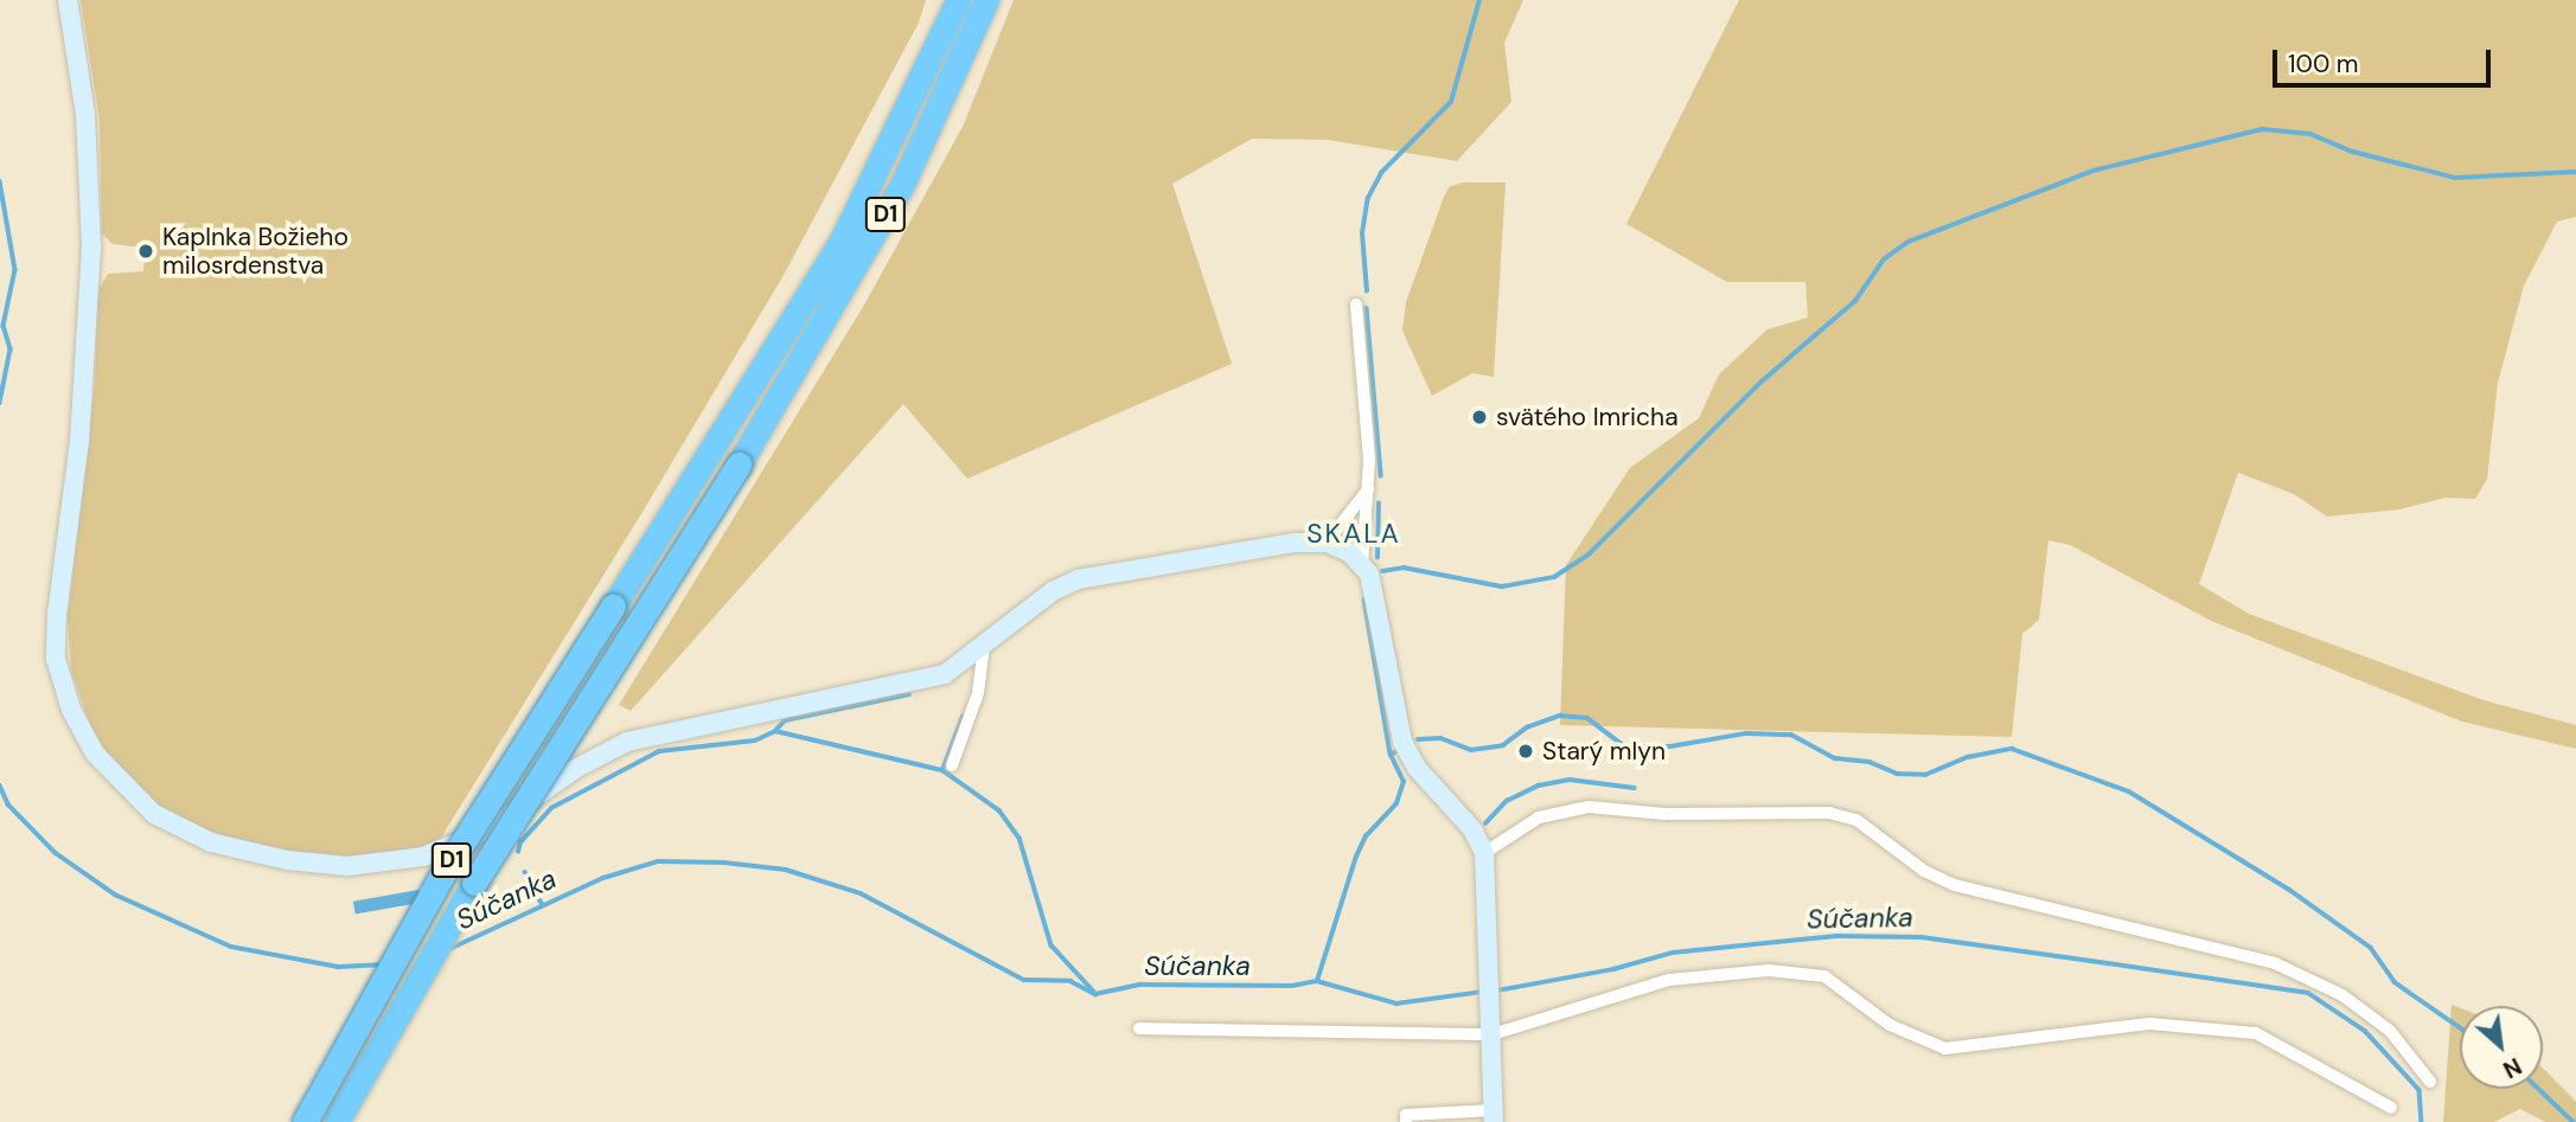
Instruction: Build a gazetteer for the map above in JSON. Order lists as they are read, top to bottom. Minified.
{"streets":{"highway":["D1"]},"districts":["SKALA"],"water":["Súčanka"],"places":["Kaplnka Božieho milosrdenstva","svätého Imricha","Starý mlyn"],"scale_bar":"100 m","north":"bottom right"}
